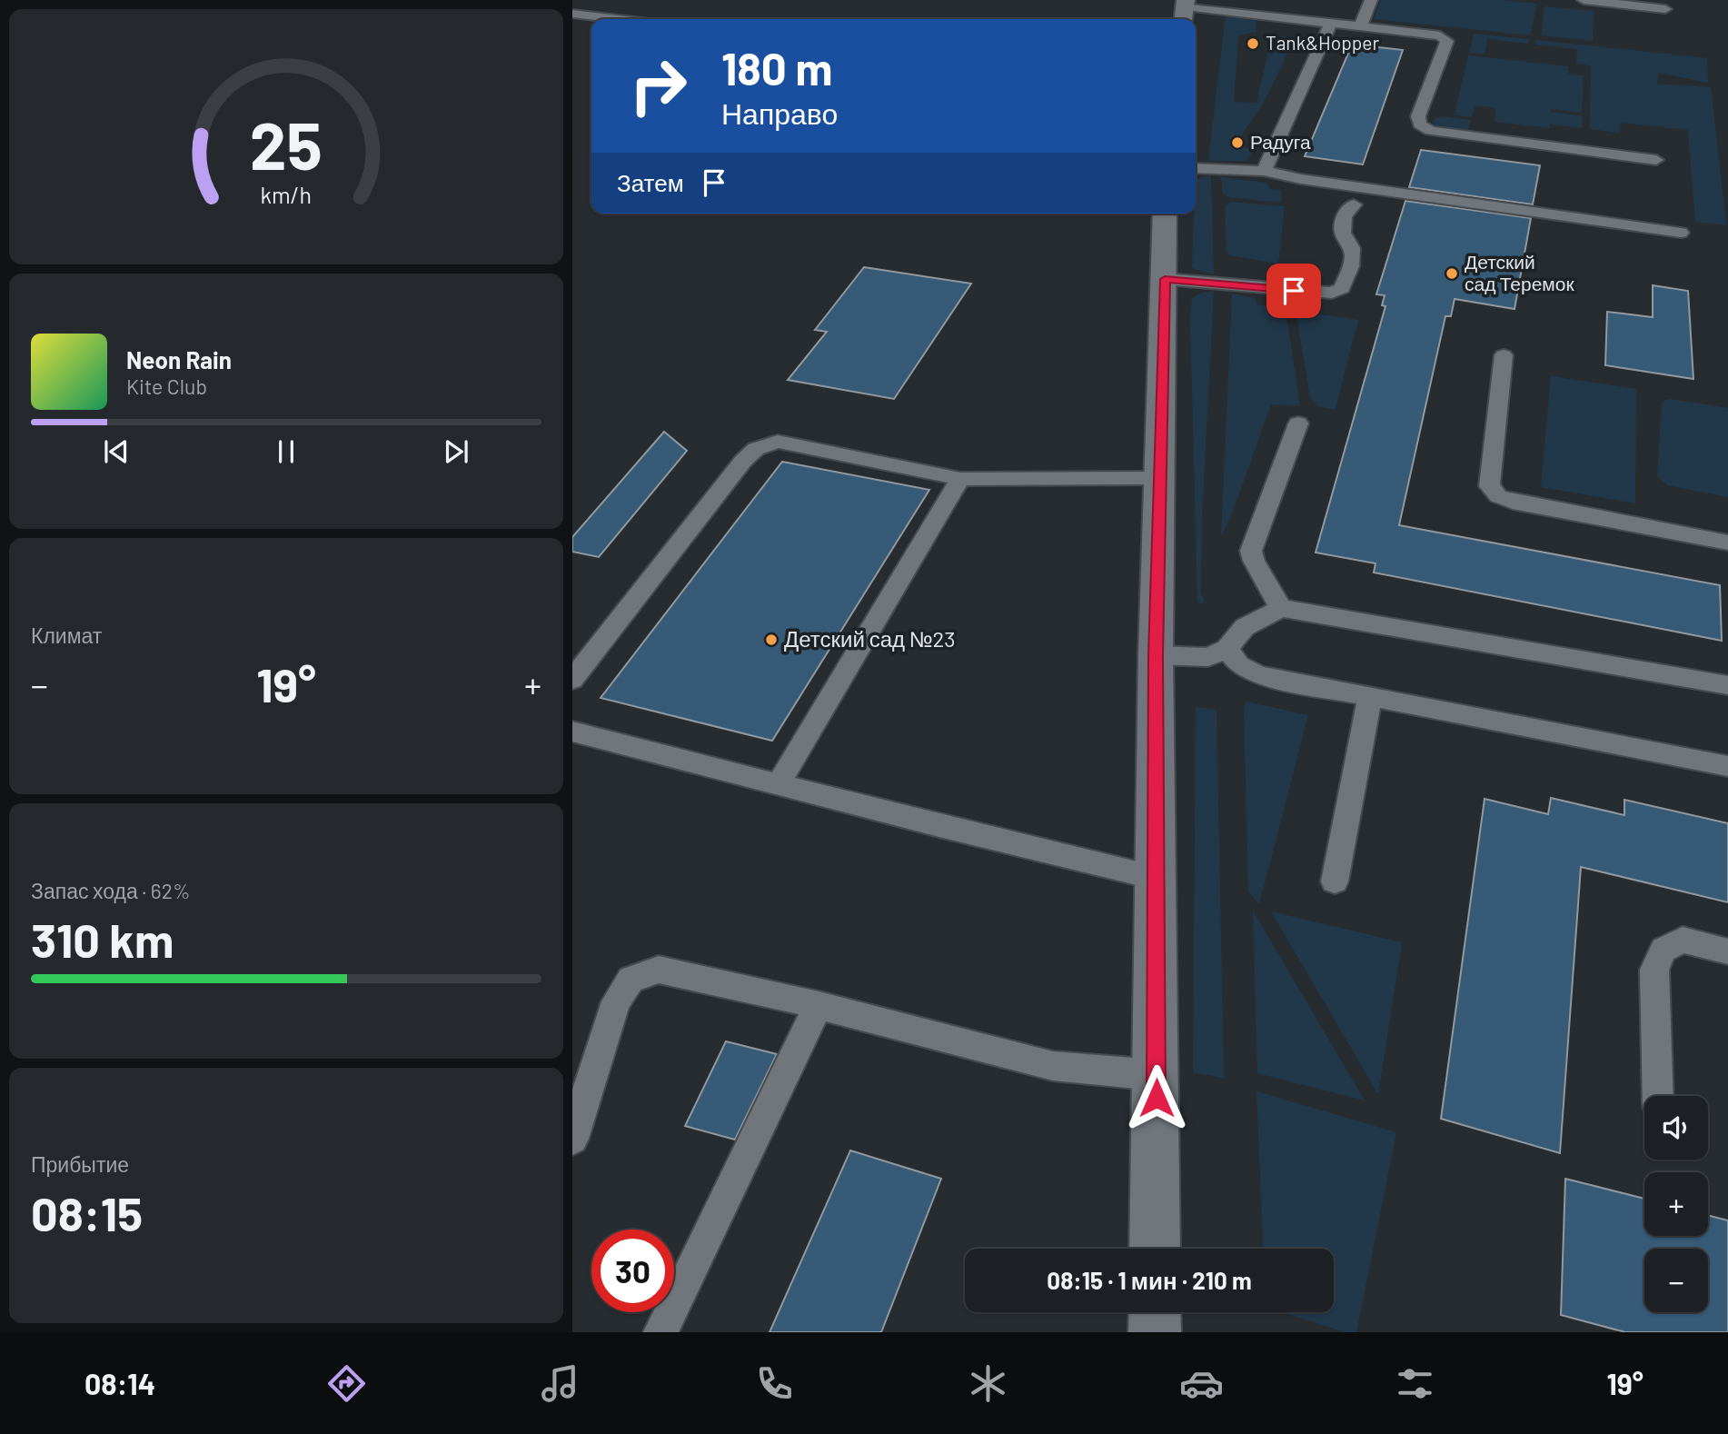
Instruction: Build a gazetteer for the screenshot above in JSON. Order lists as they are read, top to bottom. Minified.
{"places":["Tank&Hopper","Радуга","Детский сад Теремок","Детский сад №23"],"page":{"turn":["180 m","Направо"],"then":"Затем","song":["Neon Rain","Kite Club"],"tile":["Климат",["Запас хода · 62%","310 km"],["Прибытие","08:15"]],"heat":["−","19°","+"],"map_buttons":["+","−"],"limit":"30","trip":"08:15 · 1 мин · 210 m","tabs":["08:14","19°"],"gauge":["25","km/h"]}}
